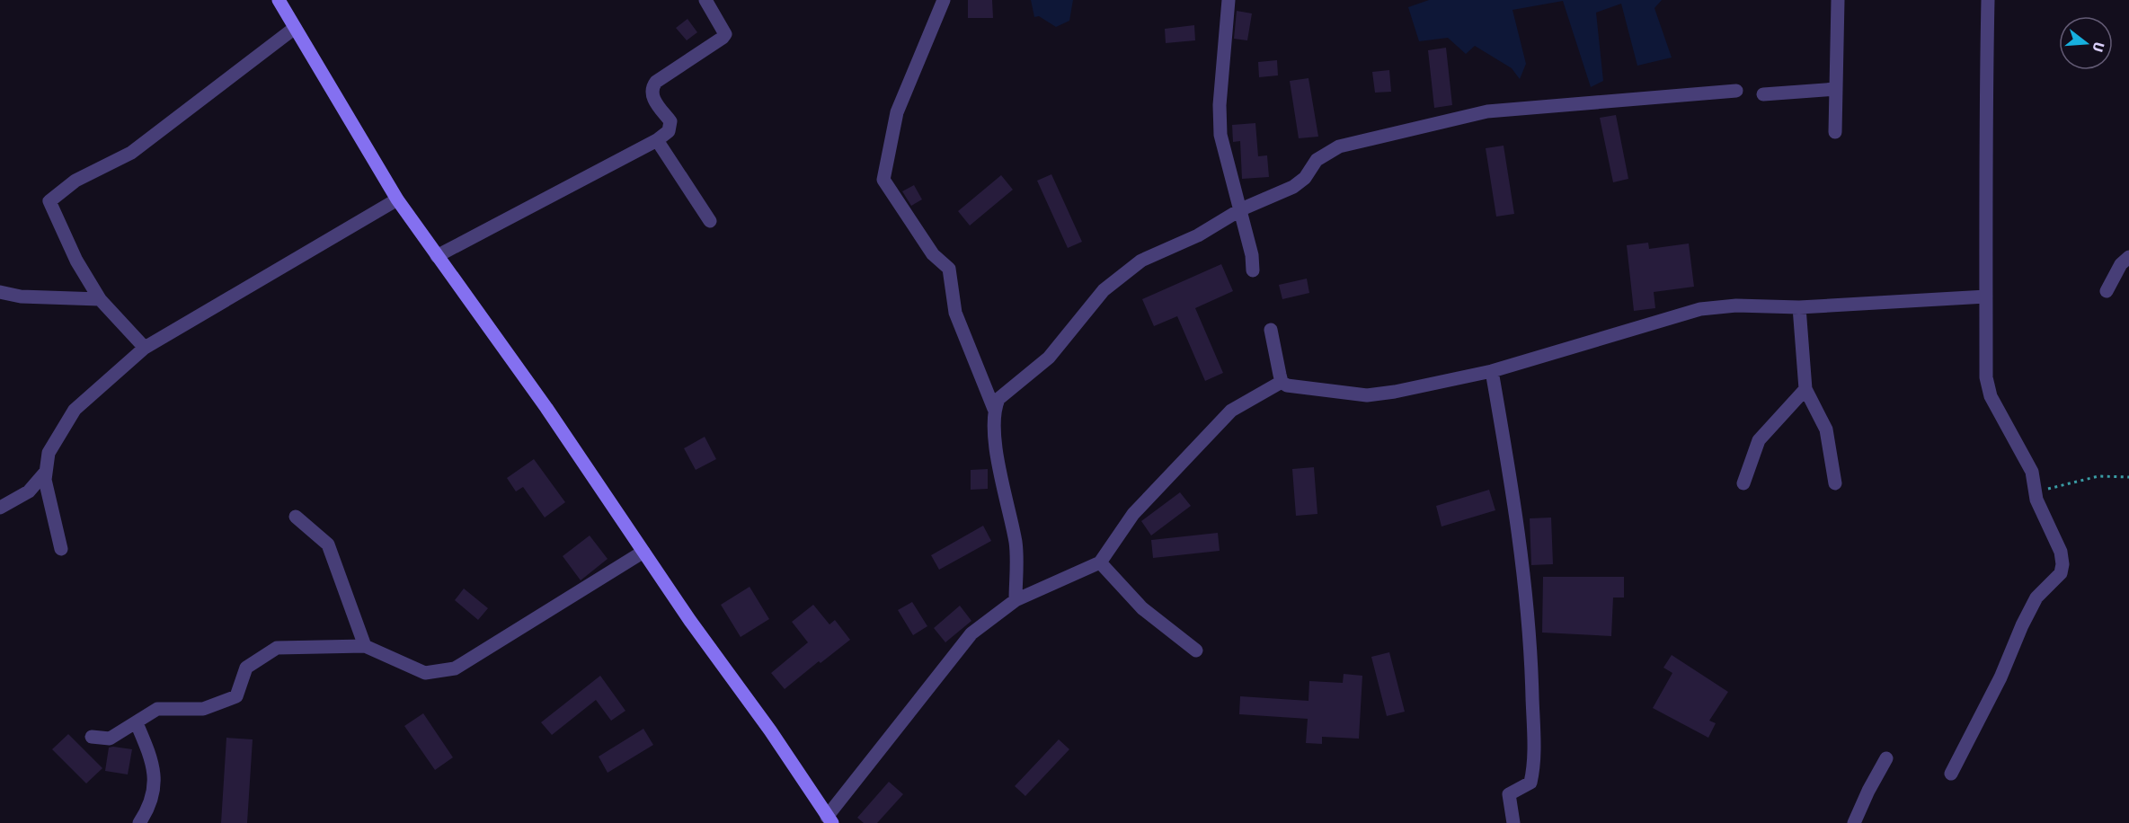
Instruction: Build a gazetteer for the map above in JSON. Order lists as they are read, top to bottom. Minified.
{"north":"right"}
